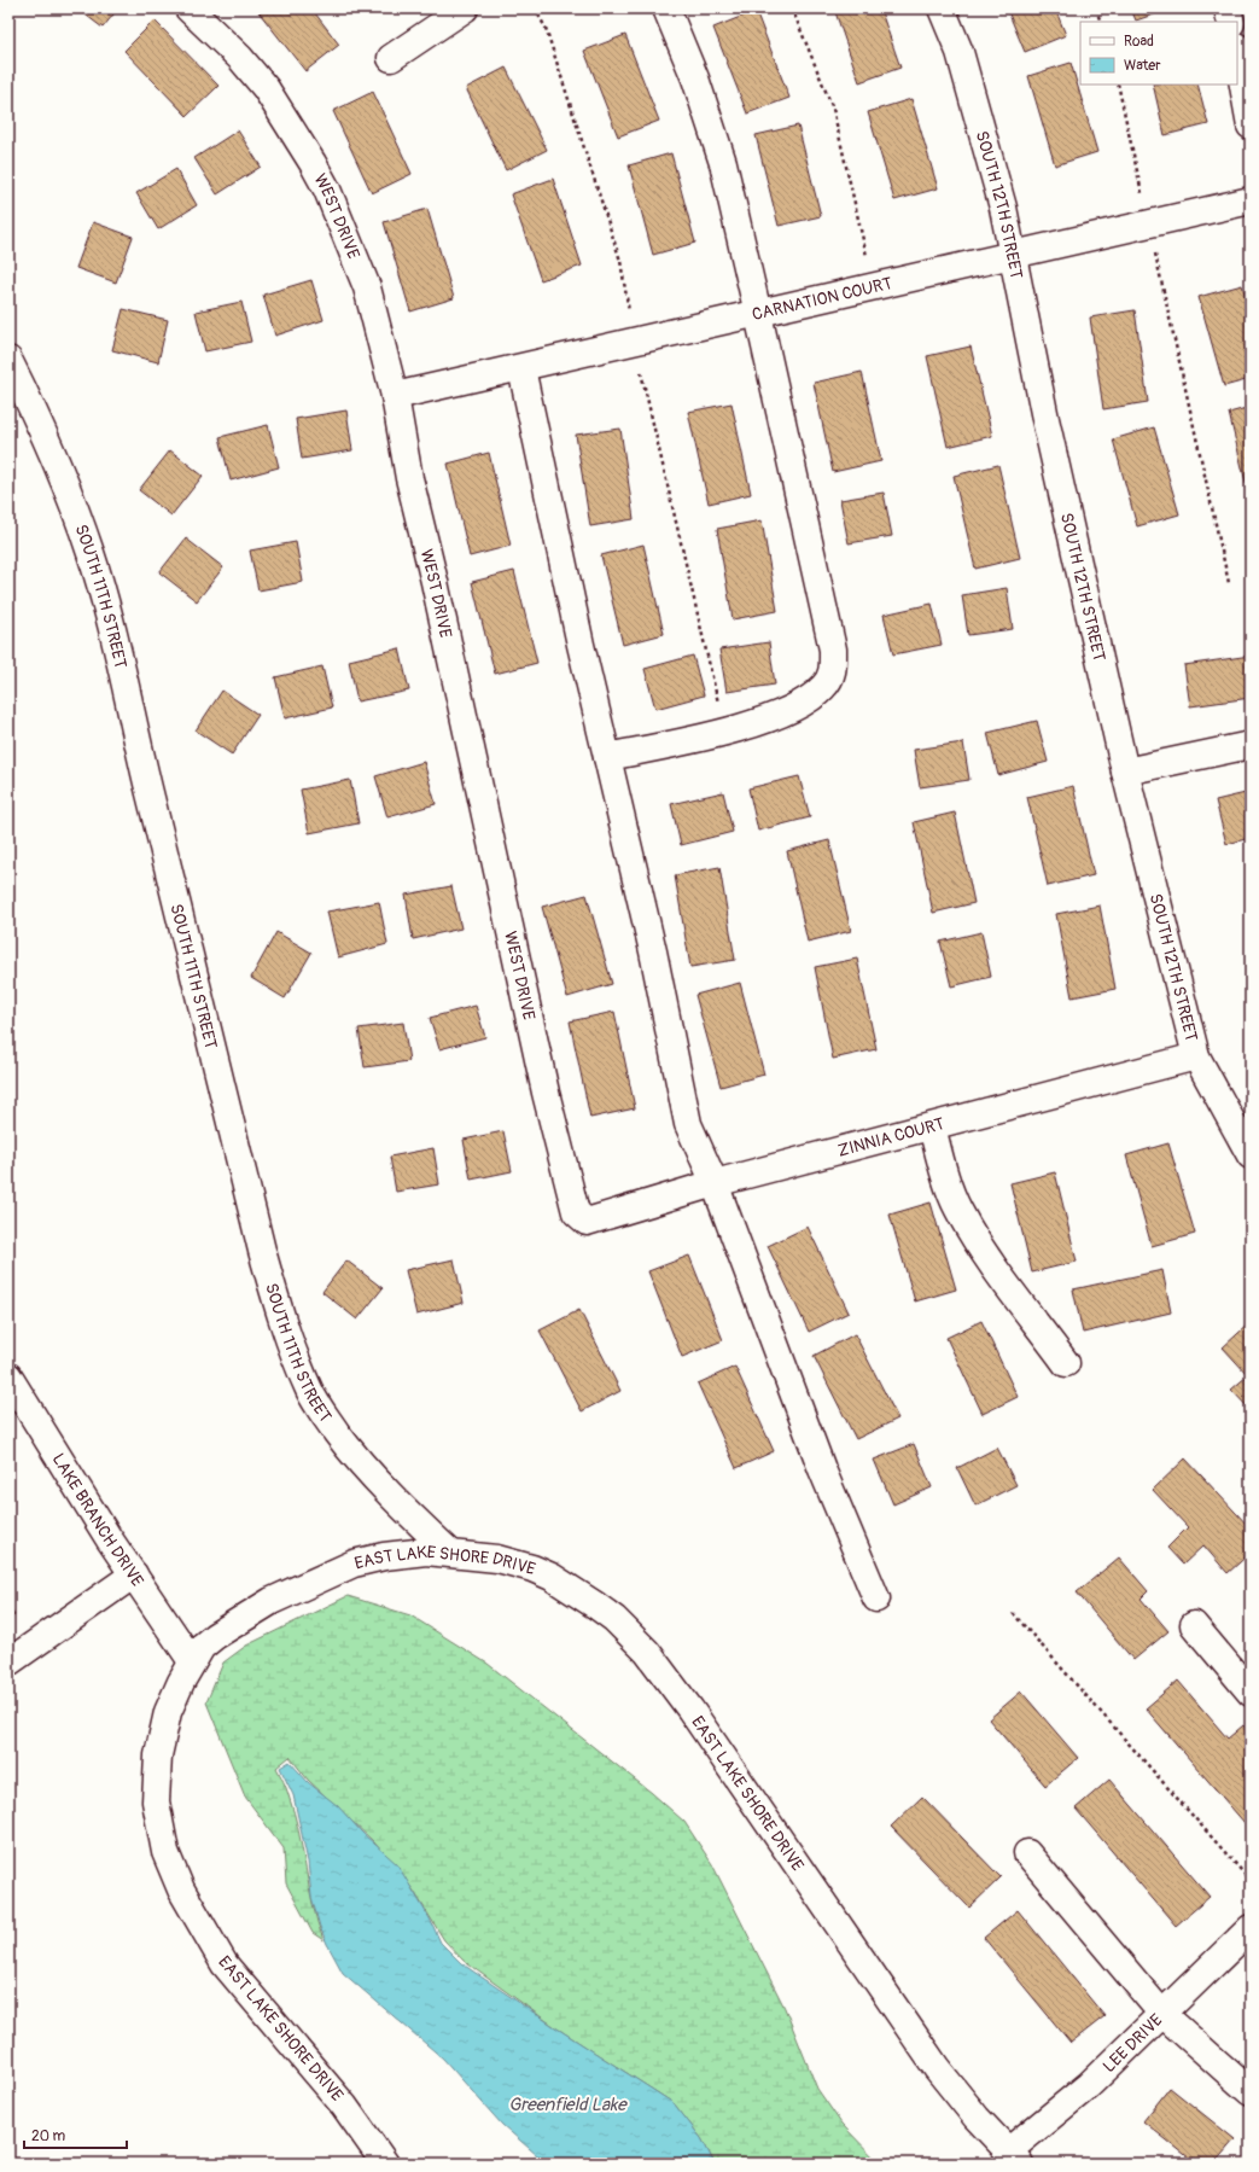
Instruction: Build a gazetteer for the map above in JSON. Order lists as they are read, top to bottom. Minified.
{"streets":{"street":["SOUTH 12TH STREET","WEST DRIVE","CARNATION COURT","SOUTH 11TH STREET","ZINNIA COURT","LAKE BRANCH DRIVE","EAST LAKE SHORE DRIVE","LEE DRIVE"]},"crossings":[["SOUTH 12TH STREET","CARNATION COURT"],["SOUTH 12TH STREET","ZINNIA COURT"],["WEST DRIVE","CARNATION COURT"],["WEST DRIVE","ZINNIA COURT"],["SOUTH 11TH STREET","EAST LAKE SHORE DRIVE"],["LAKE BRANCH DRIVE","EAST LAKE SHORE DRIVE"],["EAST LAKE SHORE DRIVE","LEE DRIVE"]],"water":["Greenfield Lake"],"legend":["Road","Water"],"scale_bar":"20 m"}
